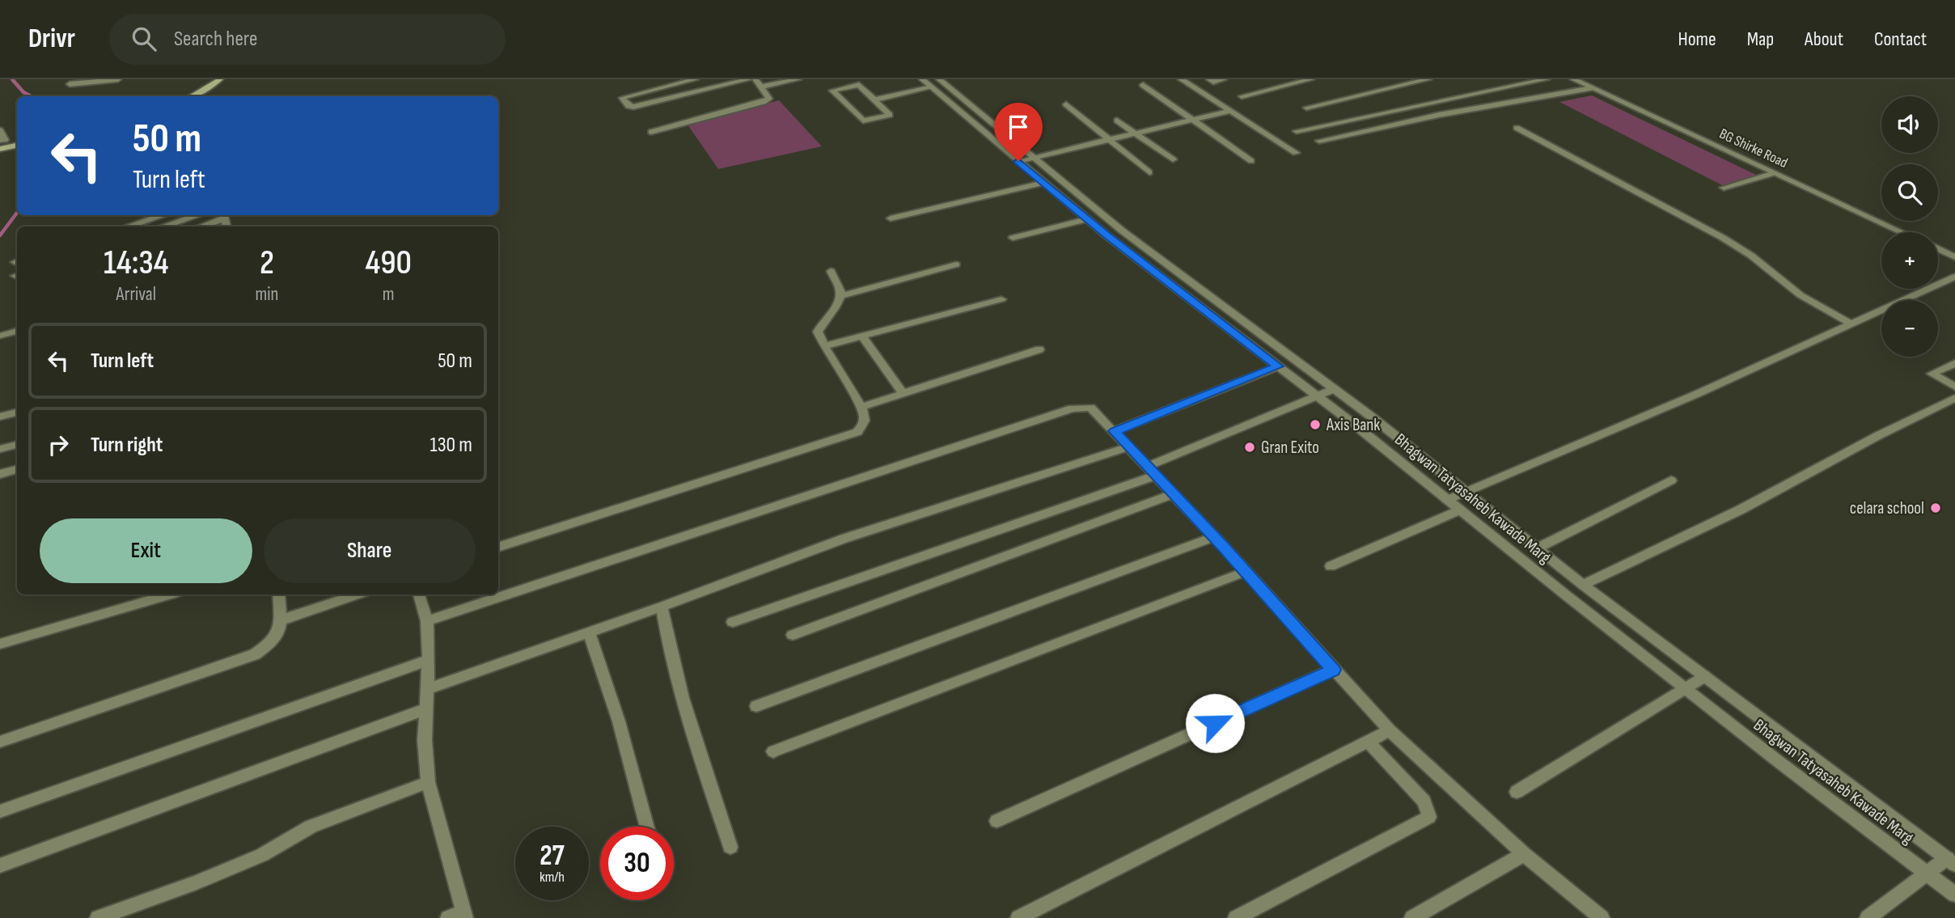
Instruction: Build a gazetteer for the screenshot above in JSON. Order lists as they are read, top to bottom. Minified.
{"streets":{"street":["BG Shirke Road","Bhagwan Tatyasaheb Kawade Marg"]},"places":["Axis Bank","Gran Exito","celara school"],"page":{"header":"Drivr","search":"Search here","nav":["Home","Map","About","Contact"],"map_buttons":["+","−"],"turn":["50 m","Turn left"],"eta":["14:34","Arrival","2","min","490","m"],"list":[{"name":"Turn left","value":"50 m"},{"name":"Turn right","value":"130 m"}],"buttons":["Exit","Share"],"speed":"27 km/h","limit":"30"}}
